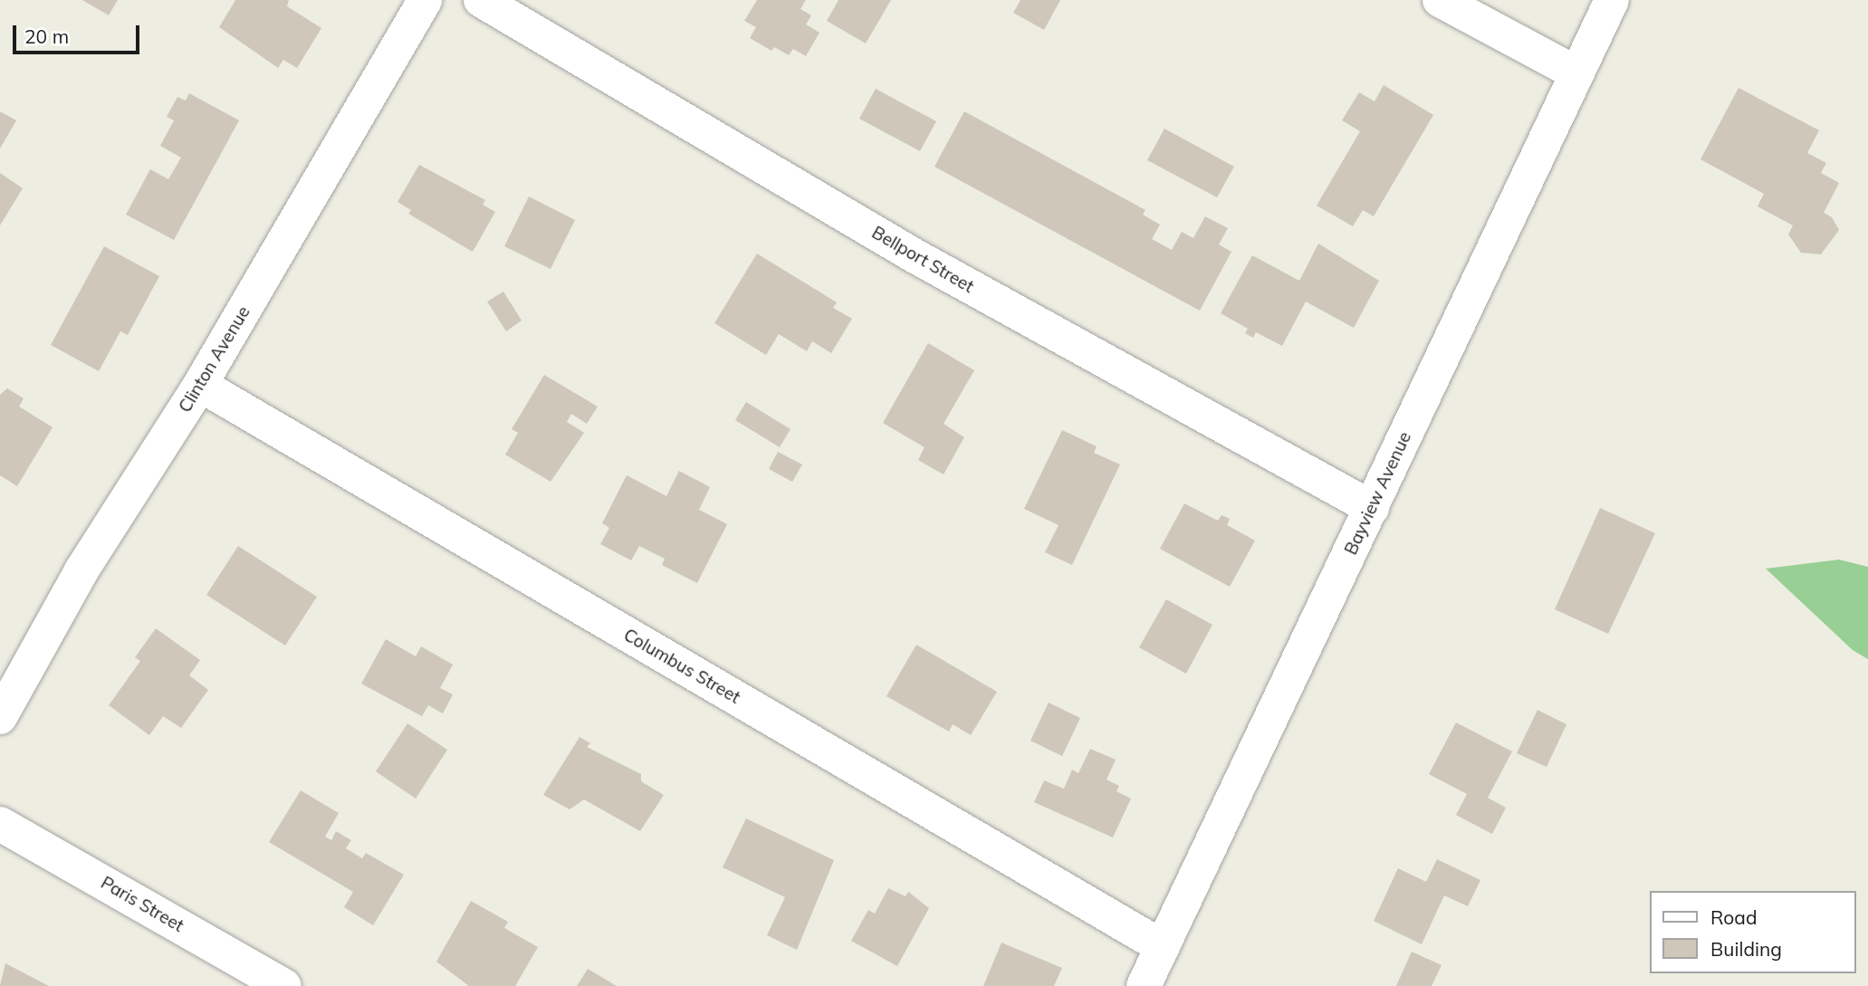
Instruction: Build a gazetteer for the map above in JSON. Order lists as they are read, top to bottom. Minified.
{"streets":{"street":["Bellport Street","Clinton Avenue","Bayview Avenue","Columbus Street","Paris Street"]},"crossings":[["Bellport Street","Bayview Avenue"],["Clinton Avenue","Columbus Street"],["Bayview Avenue","Columbus Street"]],"legend":["Road","Building"],"scale_bar":"20 m"}
